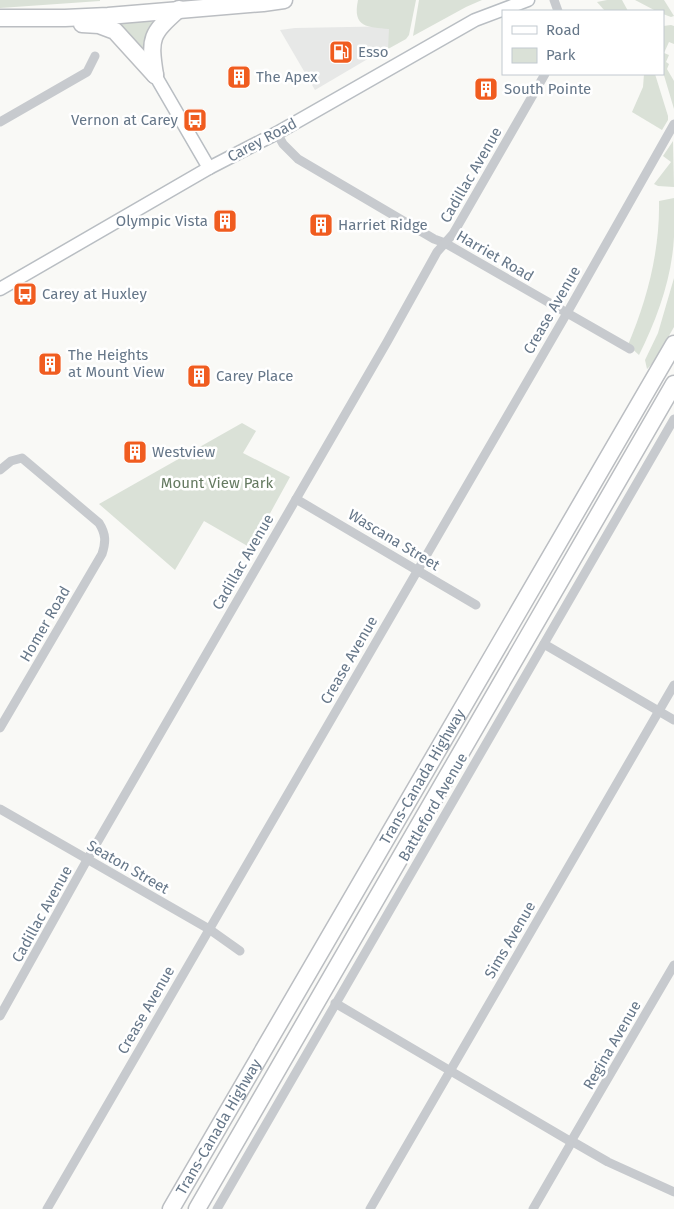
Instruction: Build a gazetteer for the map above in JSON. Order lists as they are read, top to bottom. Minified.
{"streets":{"highway":["Trans-Canada Highway"],"street":["Carey Road","Cadillac Avenue","Harriet Road","Crease Avenue","Wascana Street","Homer Road","Battleford Avenue","Seaton Street","Sims Avenue","Regina Avenue"]},"crossings":[["Carey Road","Harriet Road"],["Cadillac Avenue","Harriet Road"],["Cadillac Avenue","Wascana Street"],["Cadillac Avenue","Seaton Street"],["Harriet Road","Crease Avenue"],["Crease Avenue","Wascana Street"],["Crease Avenue","Seaton Street"]],"parks":["Mount View Park"],"places":{"fuel station":["Esso"],"building":["The Apex","South Pointe","Olympic Vista","Harriet Ridge","The Heights at Mount View","Carey Place","Westview"],"bus stop":["Vernon at Carey","Carey at Huxley"]},"legend":["Road","Park"]}
